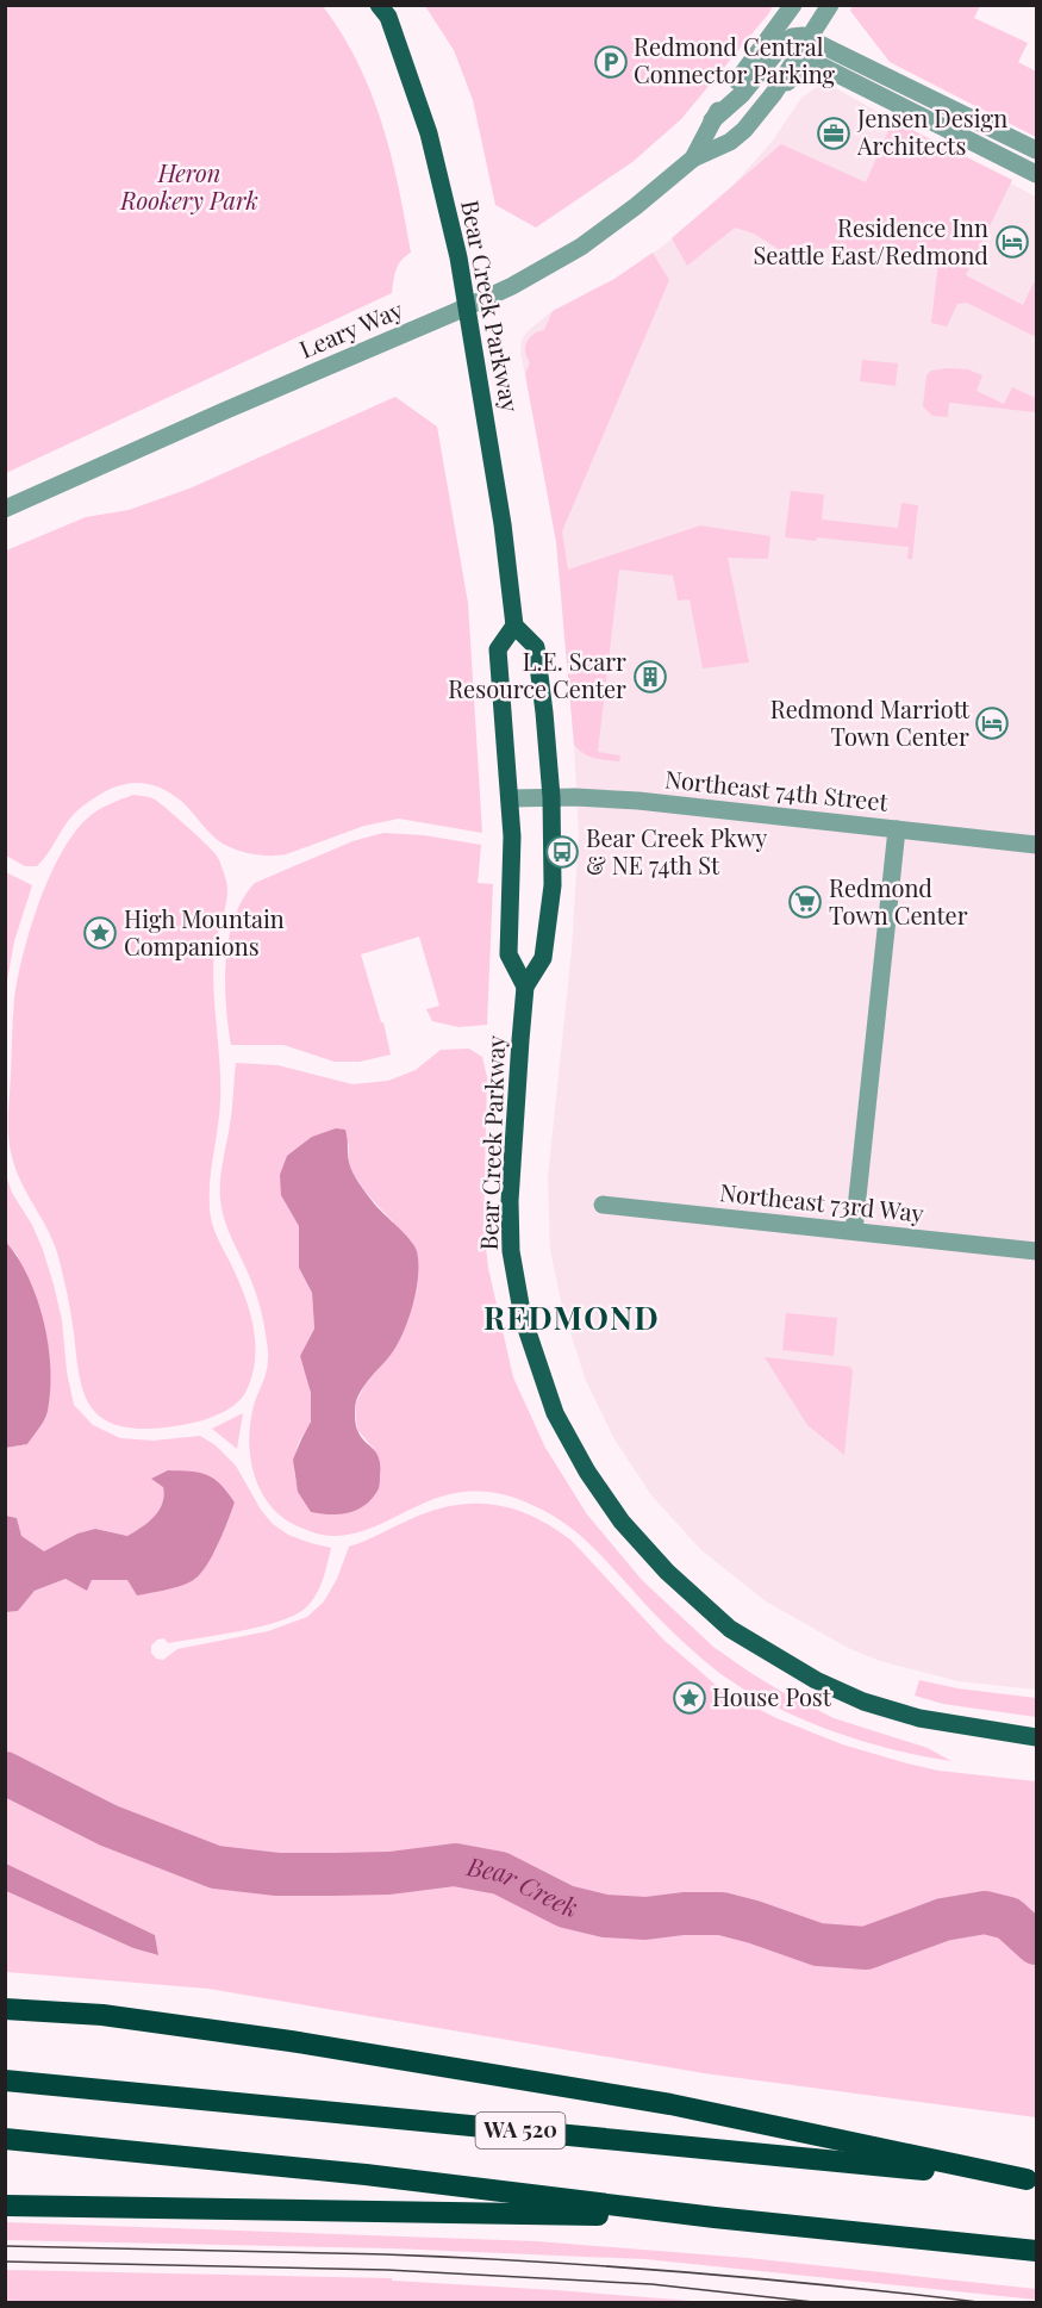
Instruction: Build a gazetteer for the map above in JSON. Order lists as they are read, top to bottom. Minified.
{"streets":{"highway":["WA 520"],"main road":["Bear Creek Parkway"],"street":["Leary Way","Northeast 74th Street","Northeast 73rd Way"]},"crossings":[["Bear Creek Parkway","Leary Way"],["Bear Creek Parkway","Northeast 74th Street"]],"districts":["REDMOND"],"water":["Bear Creek"],"parks":["Heron Rookery Park"],"places":{"parking":["Redmond Central Connector Parking"],"office":["Jensen Design Architects"],"hotel":["Residence Inn Seattle East/Redmond","Redmond Marriott Town Center"],"building":["L.E. Scarr Resource Center"],"bus stop":["Bear Creek Pkwy & NE 74th St"],"supermarket":["Redmond Town Center"],"place":["High Mountain Companions","House Post"]}}
